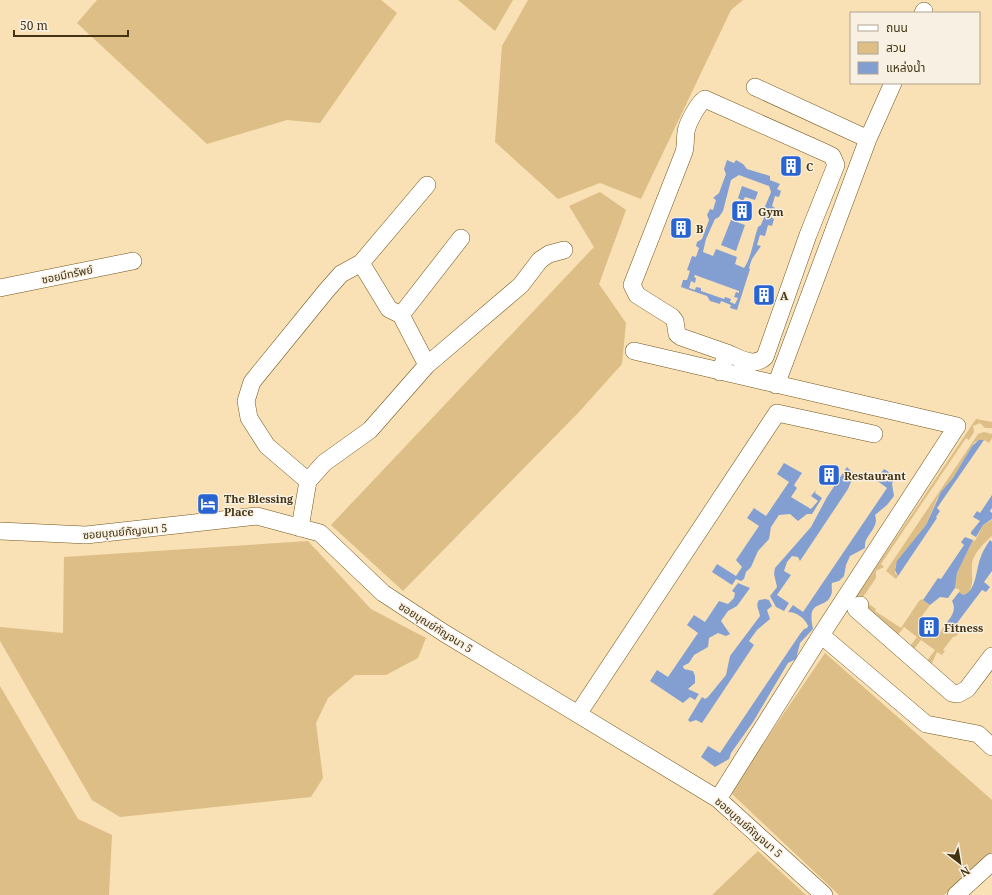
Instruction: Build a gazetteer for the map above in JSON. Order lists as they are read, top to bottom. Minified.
{"streets":{"street":["ซอยมีทรัพย์","ซอยบุณย์กัญจนา 5"]},"places":{"building":["C","Gym","B","A","Restaurant","Fitness"],"hotel":["The Blessing Place"]},"legend":["ถนน","สวน","แหล่งน้ำ"],"scale_bar":"50 m","north":"bottom right"}
